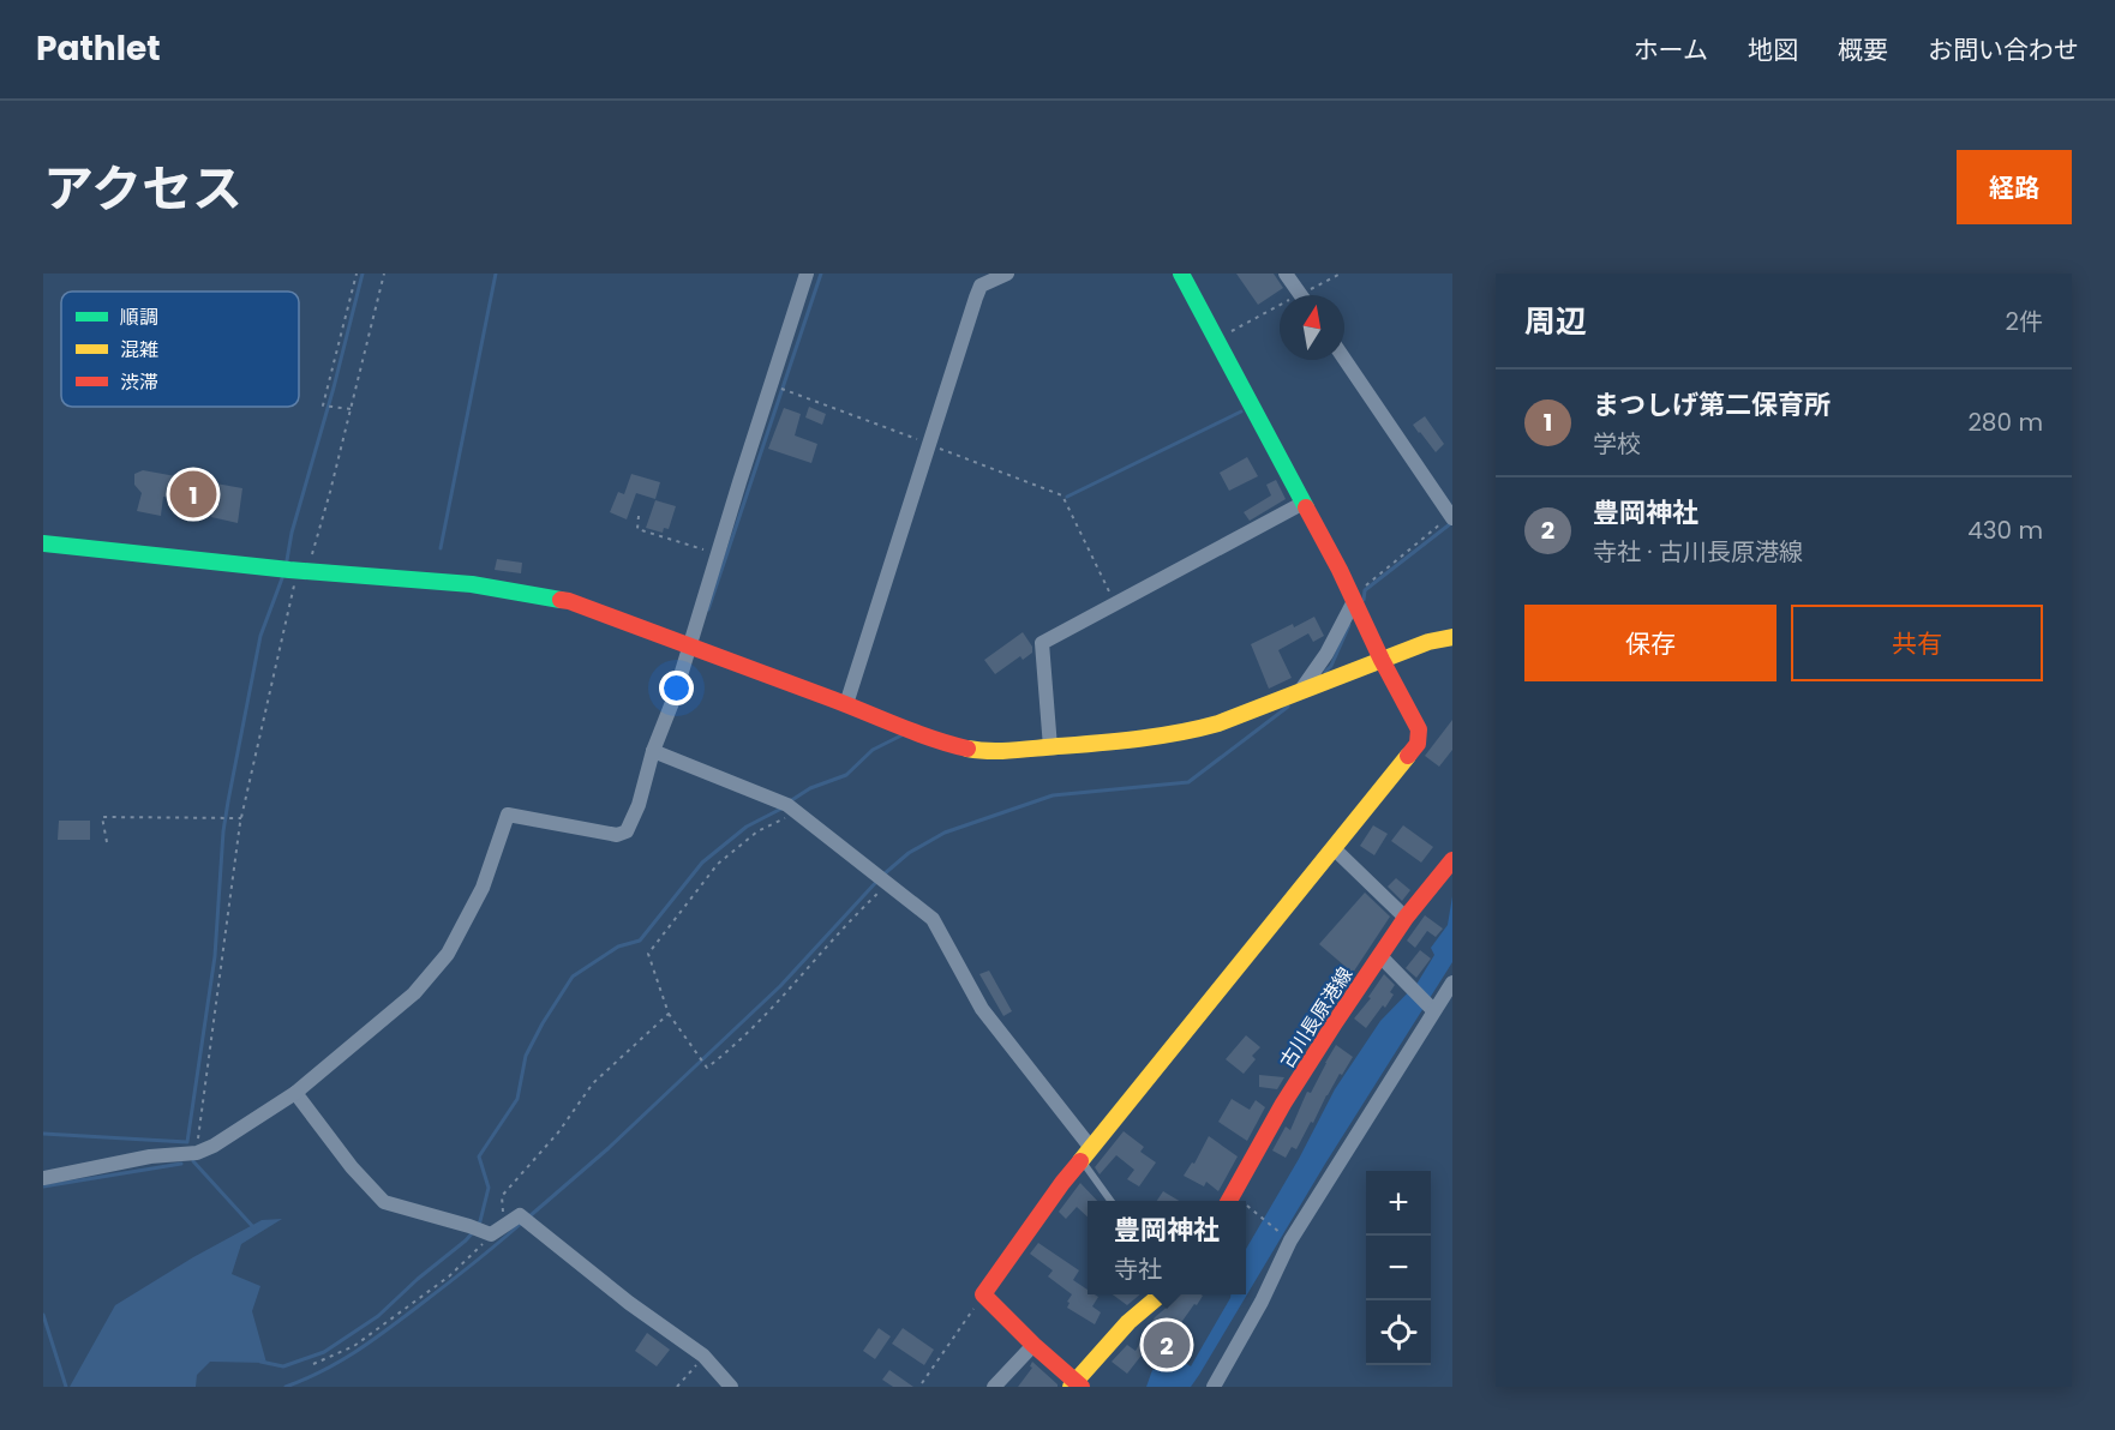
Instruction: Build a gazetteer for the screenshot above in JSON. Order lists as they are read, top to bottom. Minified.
{"streets":{"street":["古川長原港線"]},"legend":["順調","混雑","渋滞"],"north":"top","page":{"header":"Pathlet","nav":["ホーム","地図","概要","お問い合わせ"],"title":"アクセス","buttons":["経路",["保存","共有"]],"heading":["周辺","2件"],"list":[{"mark":"1","name":"まつしげ第二保育所","note":"学校","value":"280 m"},{"mark":"2","name":"豊岡神社","note":"寺社 · 古川長原港線","value":"430 m"}],"pins":["1","2"],"map_buttons":["+","−"],"popup":["豊岡神社","寺社"]}}
